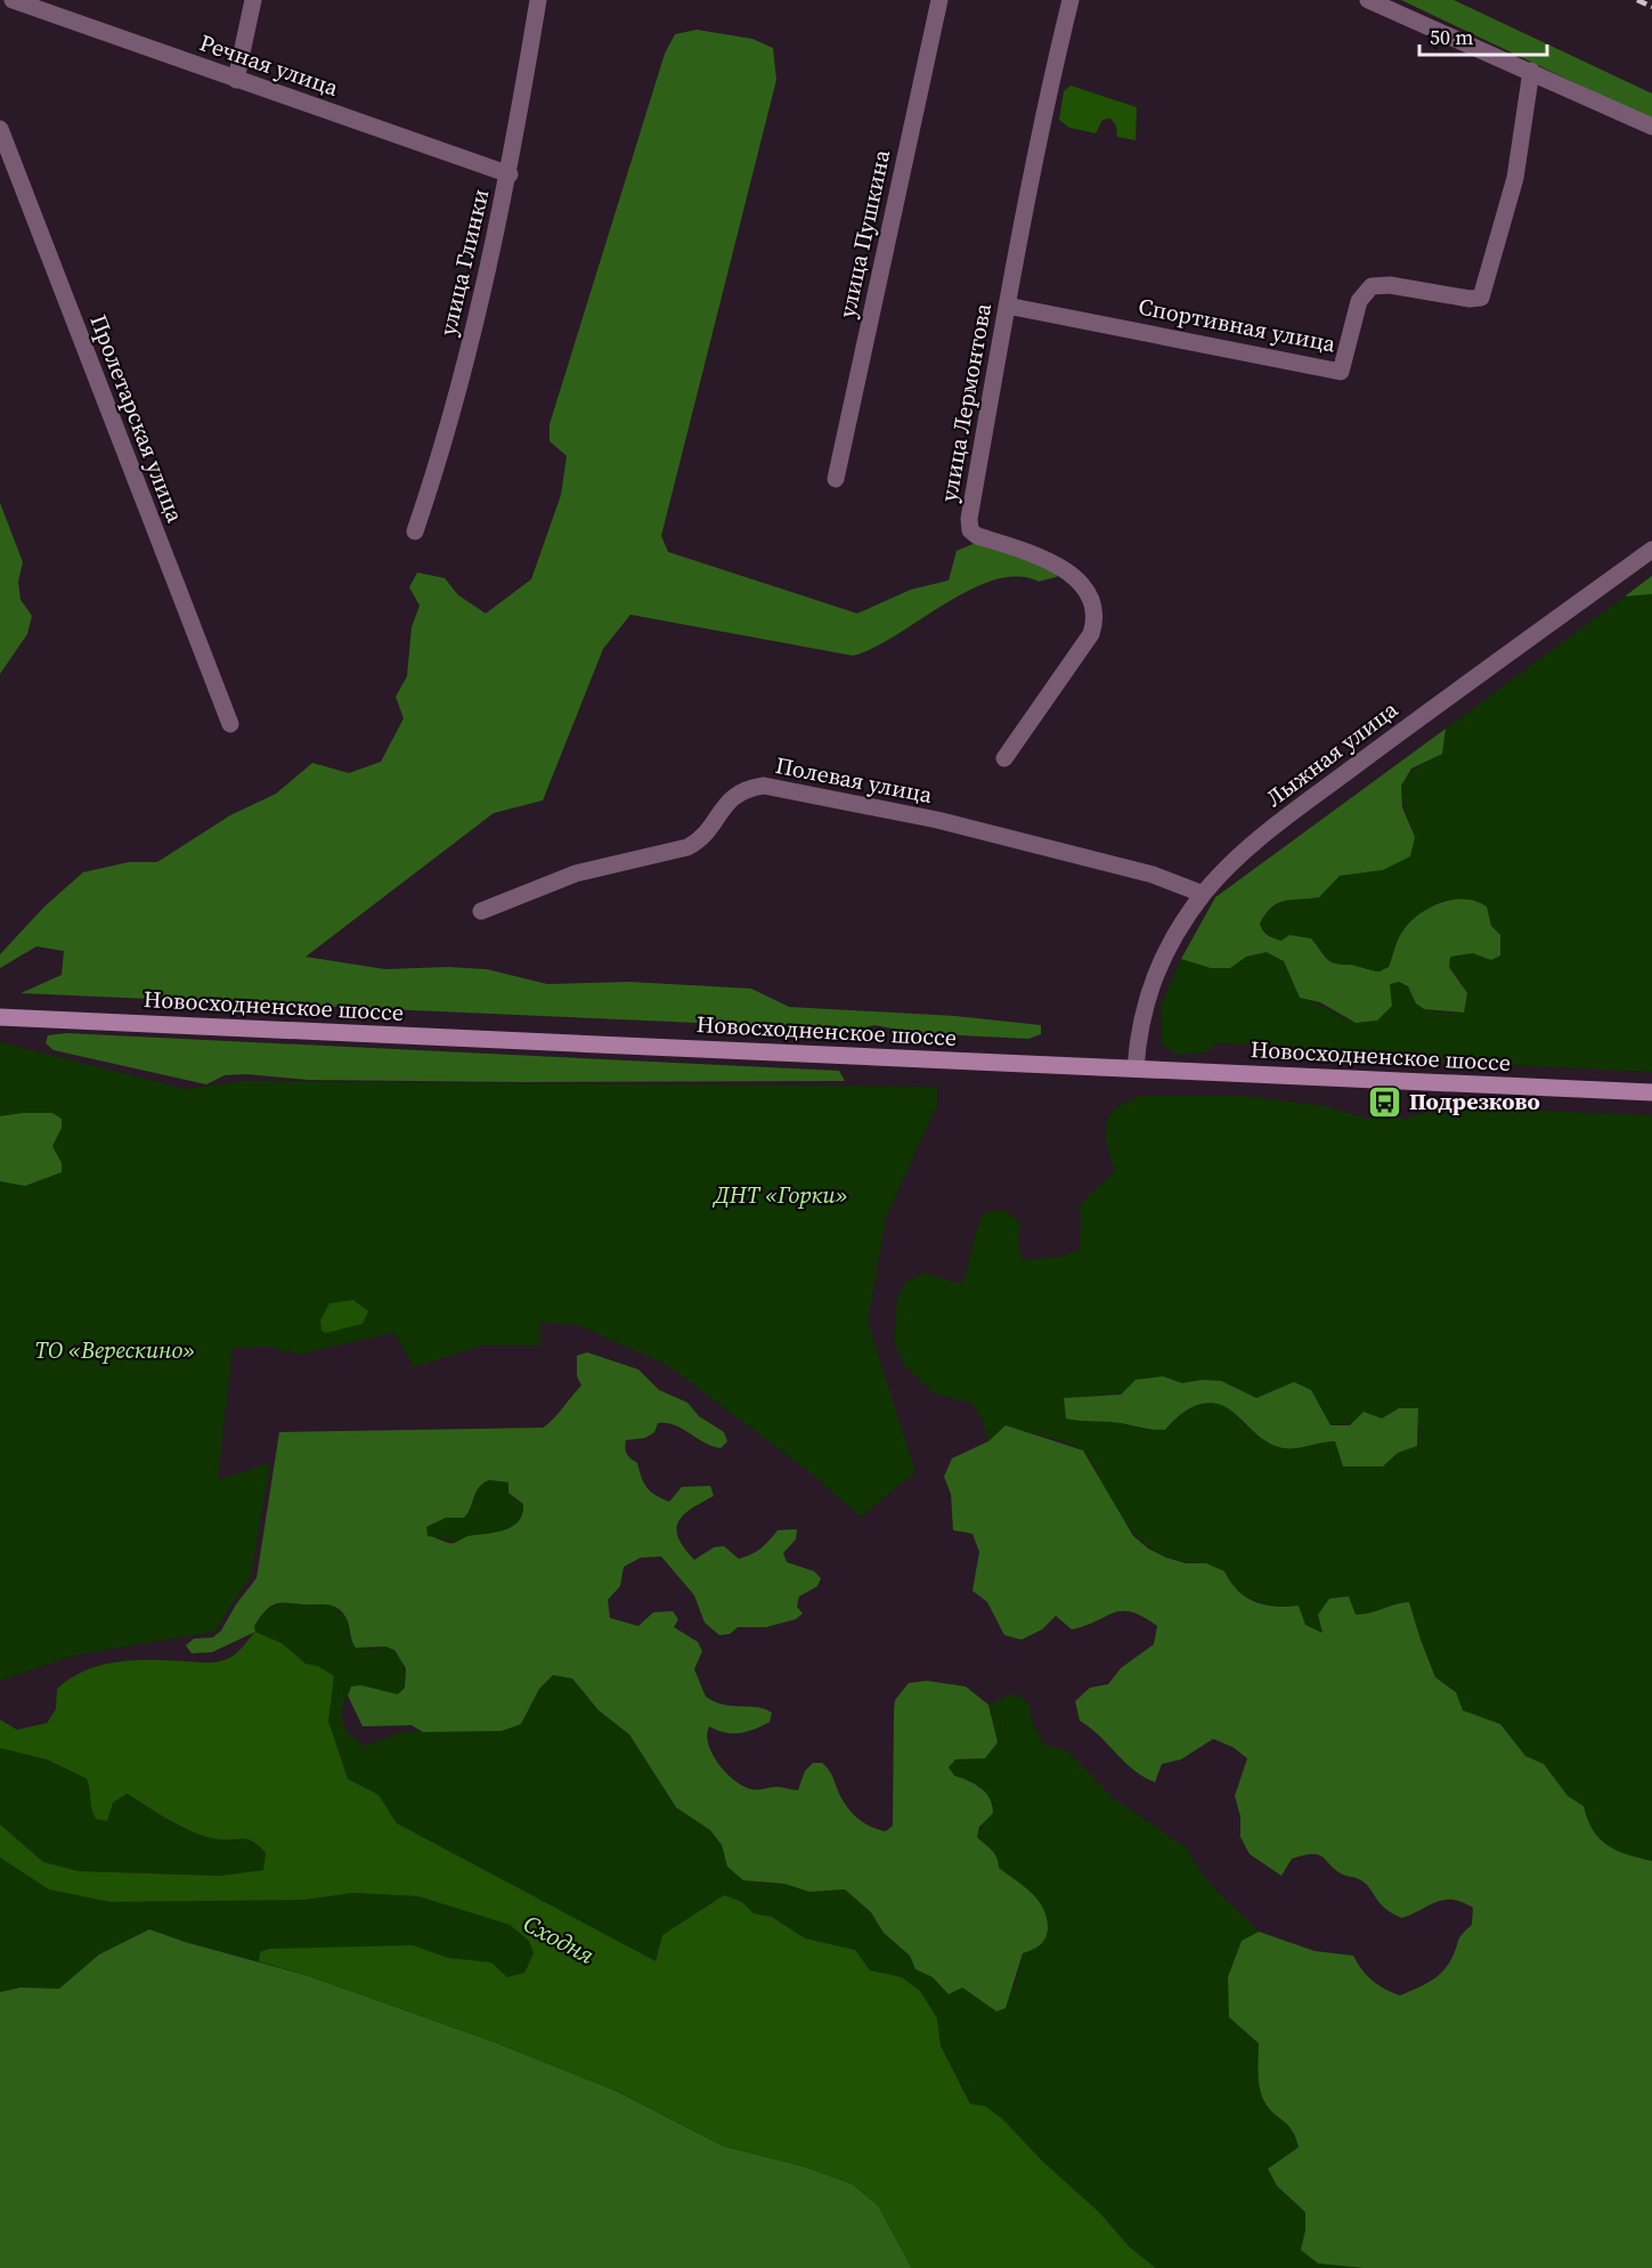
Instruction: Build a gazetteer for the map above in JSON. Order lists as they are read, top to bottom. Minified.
{"streets":{"main road":["Новосходненское шоссе"],"street":["Речная улица","улица Пушкина","улица Глинки","Спортивная улица","улица Лермонтова","Пролетарская улица","Лыжная улица","Полевая улица"]},"crossings":[["Речная улица","улица Глинки"],["Спортивная улица","улица Лермонтова"],["Лыжная улица","Полевая улица"],["Лыжная улица","Новосходненское шоссе"]],"water":["Сходня"],"parks":["ДНТ «Горки»","ТО «Верескино»"],"places":{"bus stop":["Подрезково"]},"scale_bar":"50 m"}
